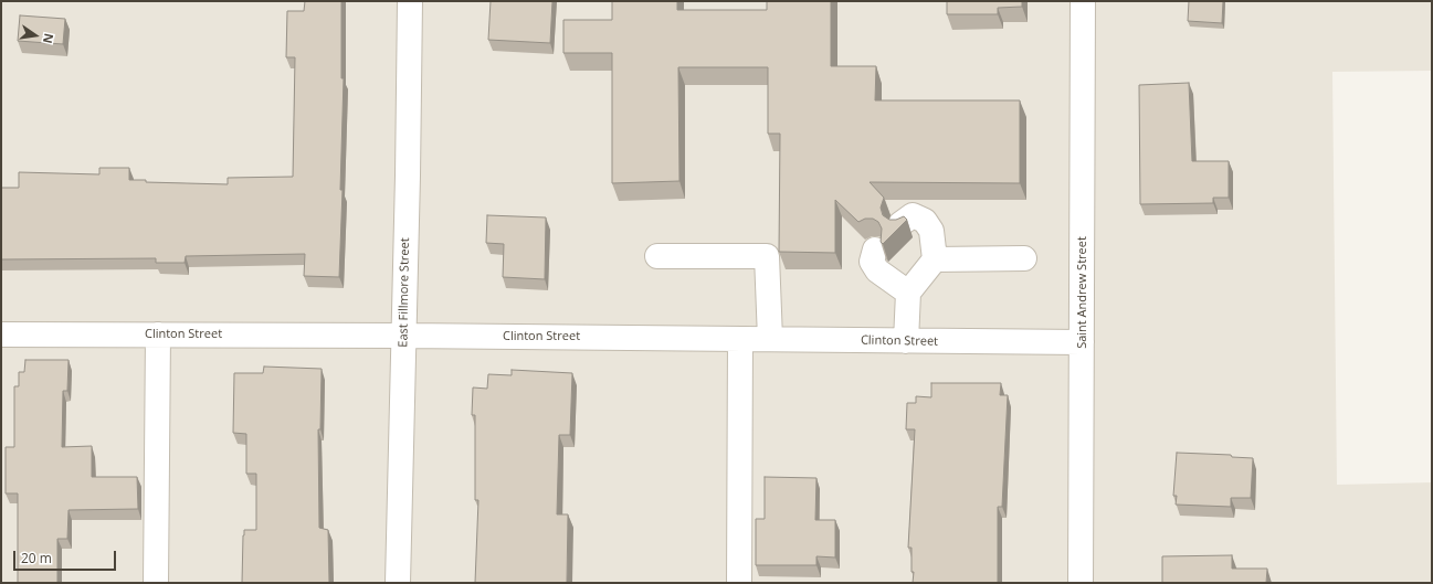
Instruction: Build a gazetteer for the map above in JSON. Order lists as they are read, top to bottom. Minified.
{"streets":{"street":["East Fillmore Street","Saint Andrew Street","Clinton Street"]},"crossings":[["East Fillmore Street","Clinton Street"],["Saint Andrew Street","Clinton Street"]],"scale_bar":"20 m","north":"right"}
